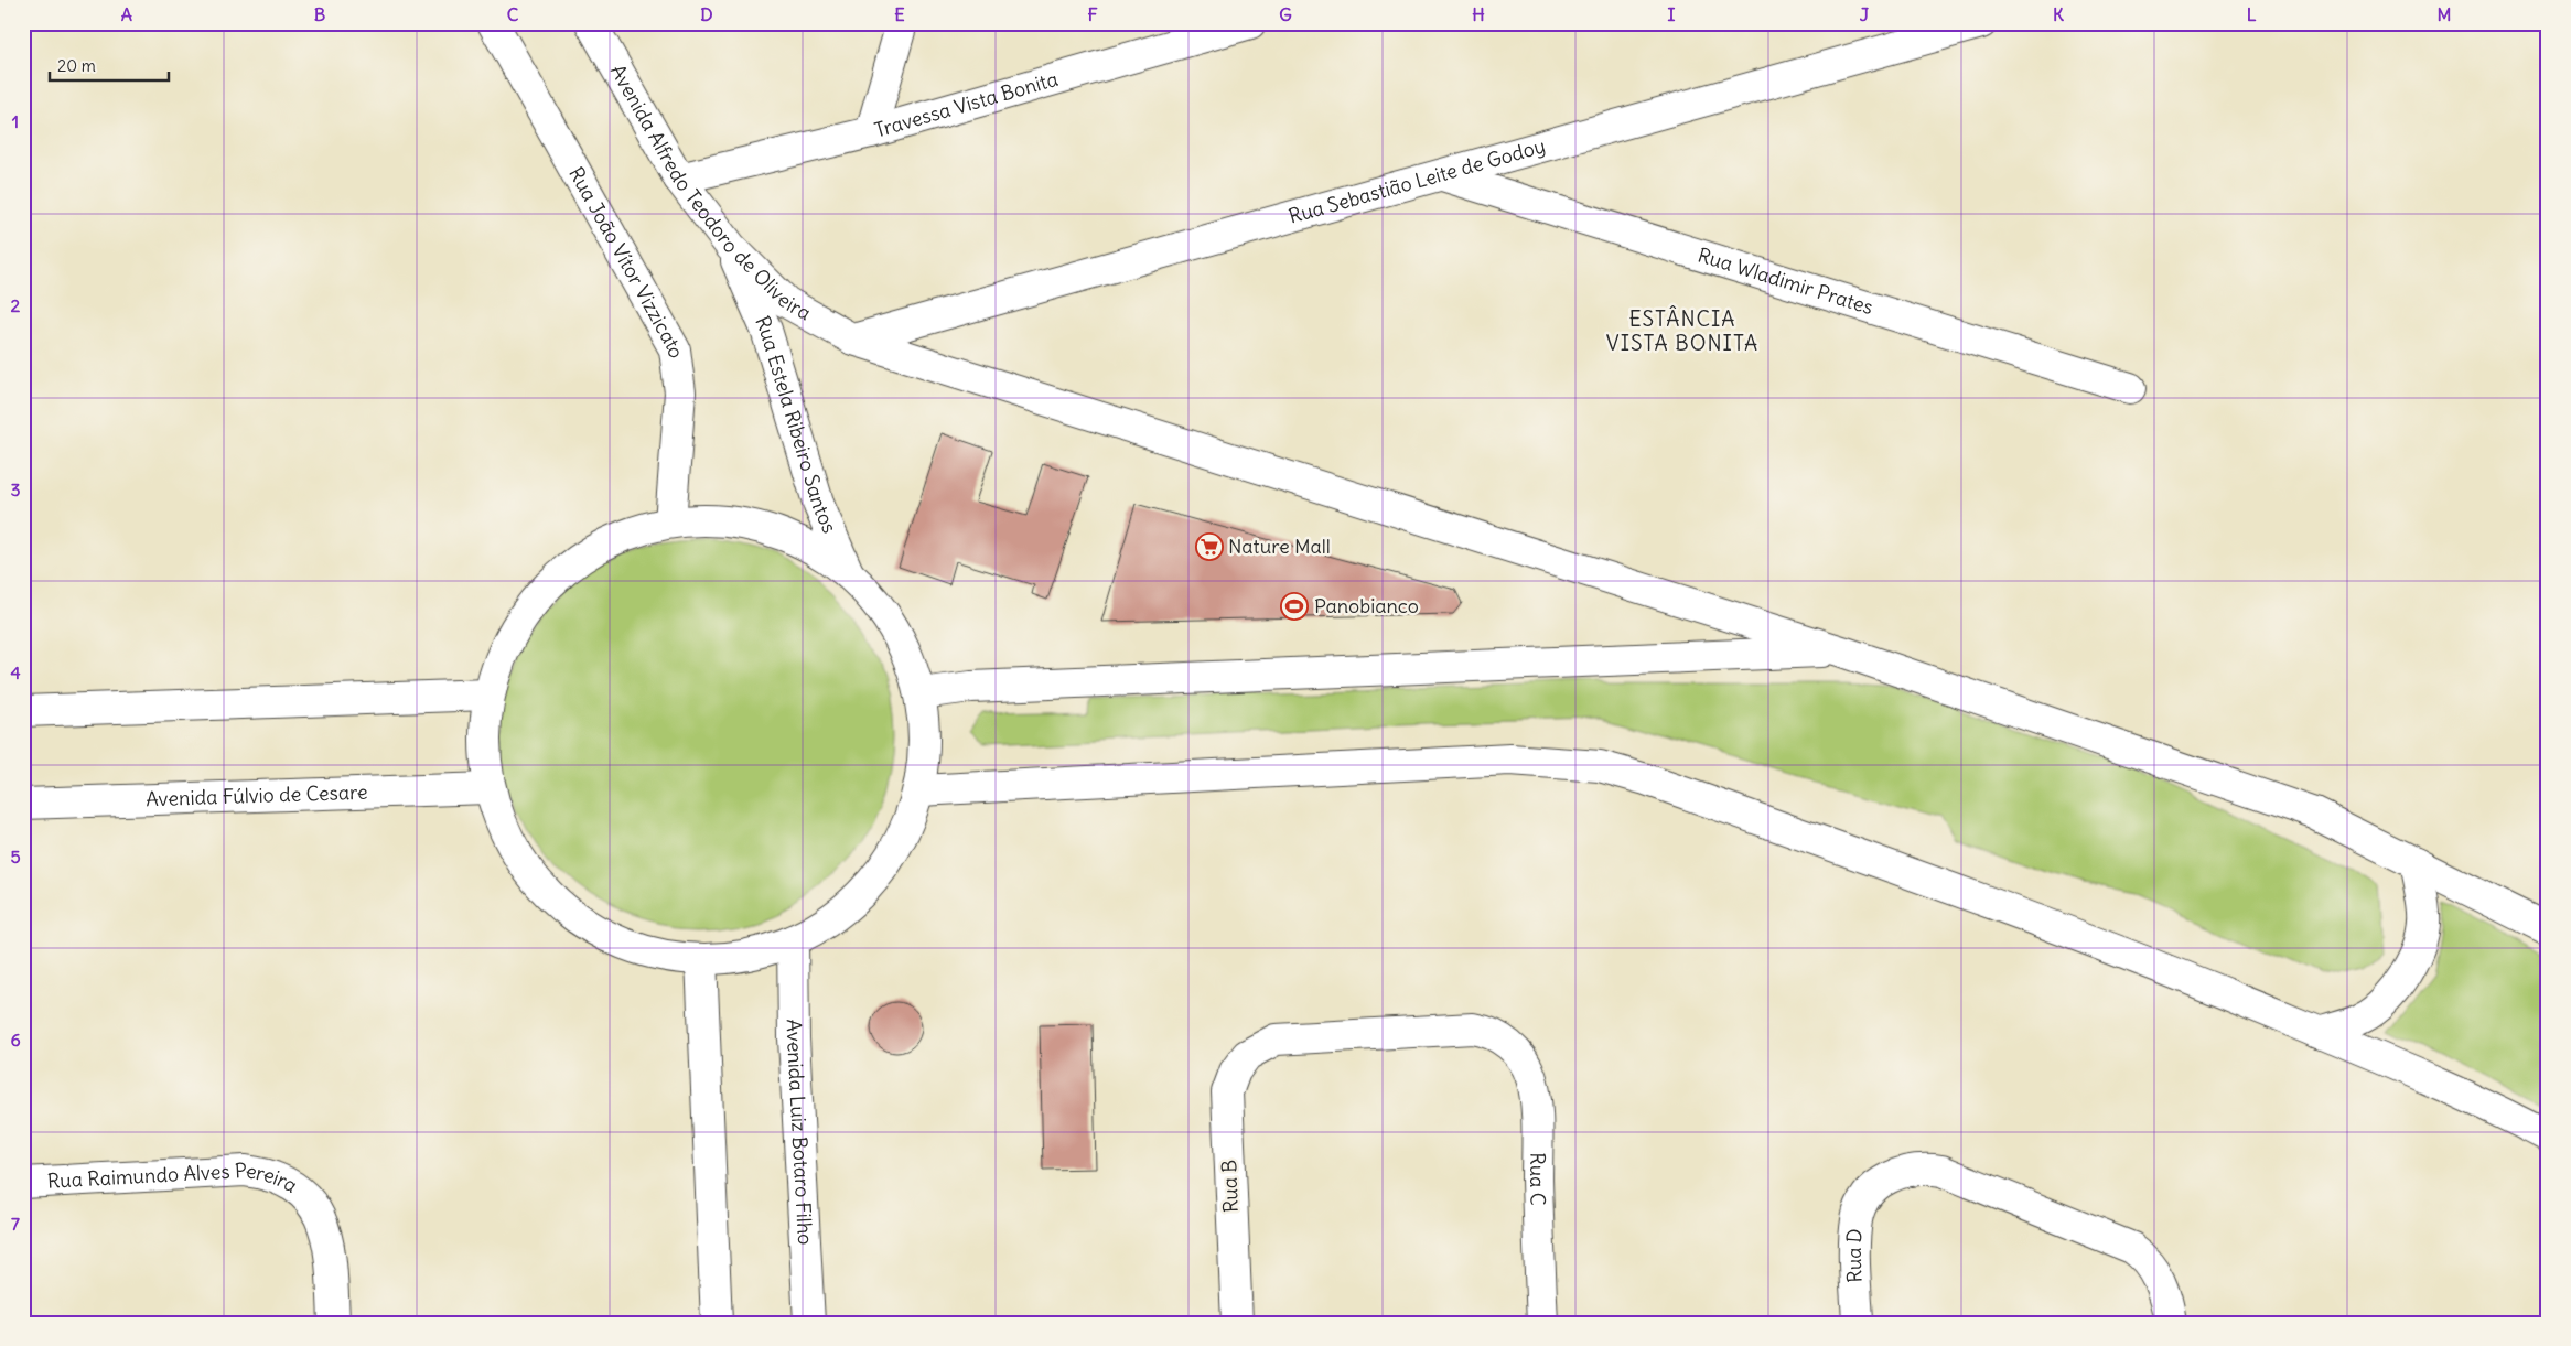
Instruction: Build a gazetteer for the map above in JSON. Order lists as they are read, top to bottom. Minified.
{"streets":{"main road":["Travessa Vista Bonita","Rua Sebastião Leite de Godoy","Avenida Alfredo Teodoro de Oliveira","Rua João Vítor Vizzicato","Rua Wladimir Prates","Rua Estela Ribeiro Santos","Avenida Fúlvio de Cesare","Avenida Luiz Botaro Filho","Rua C","Rua B","Rua Raimundo Alves Pereira","Rua D"]},"crossings":[["Travessa Vista Bonita","Avenida Alfredo Teodoro de Oliveira"],["Rua Sebastião Leite de Godoy","Avenida Alfredo Teodoro de Oliveira"],["Rua Sebastião Leite de Godoy","Rua Wladimir Prates"],["Avenida Alfredo Teodoro de Oliveira","Rua Estela Ribeiro Santos"],["Rua C","Rua B"]],"districts":["ESTÂNCIA VISTA BONITA"],"places":{"supermarket":["Nature Mall"],"sports":["Panobianco"]},"scale_bar":"20 m","grid":{"columns":["A","B","C","D","E","F","G","H","I","J","K","L","M"],"rows":["1","2","3","4","5","6","7"]}}
